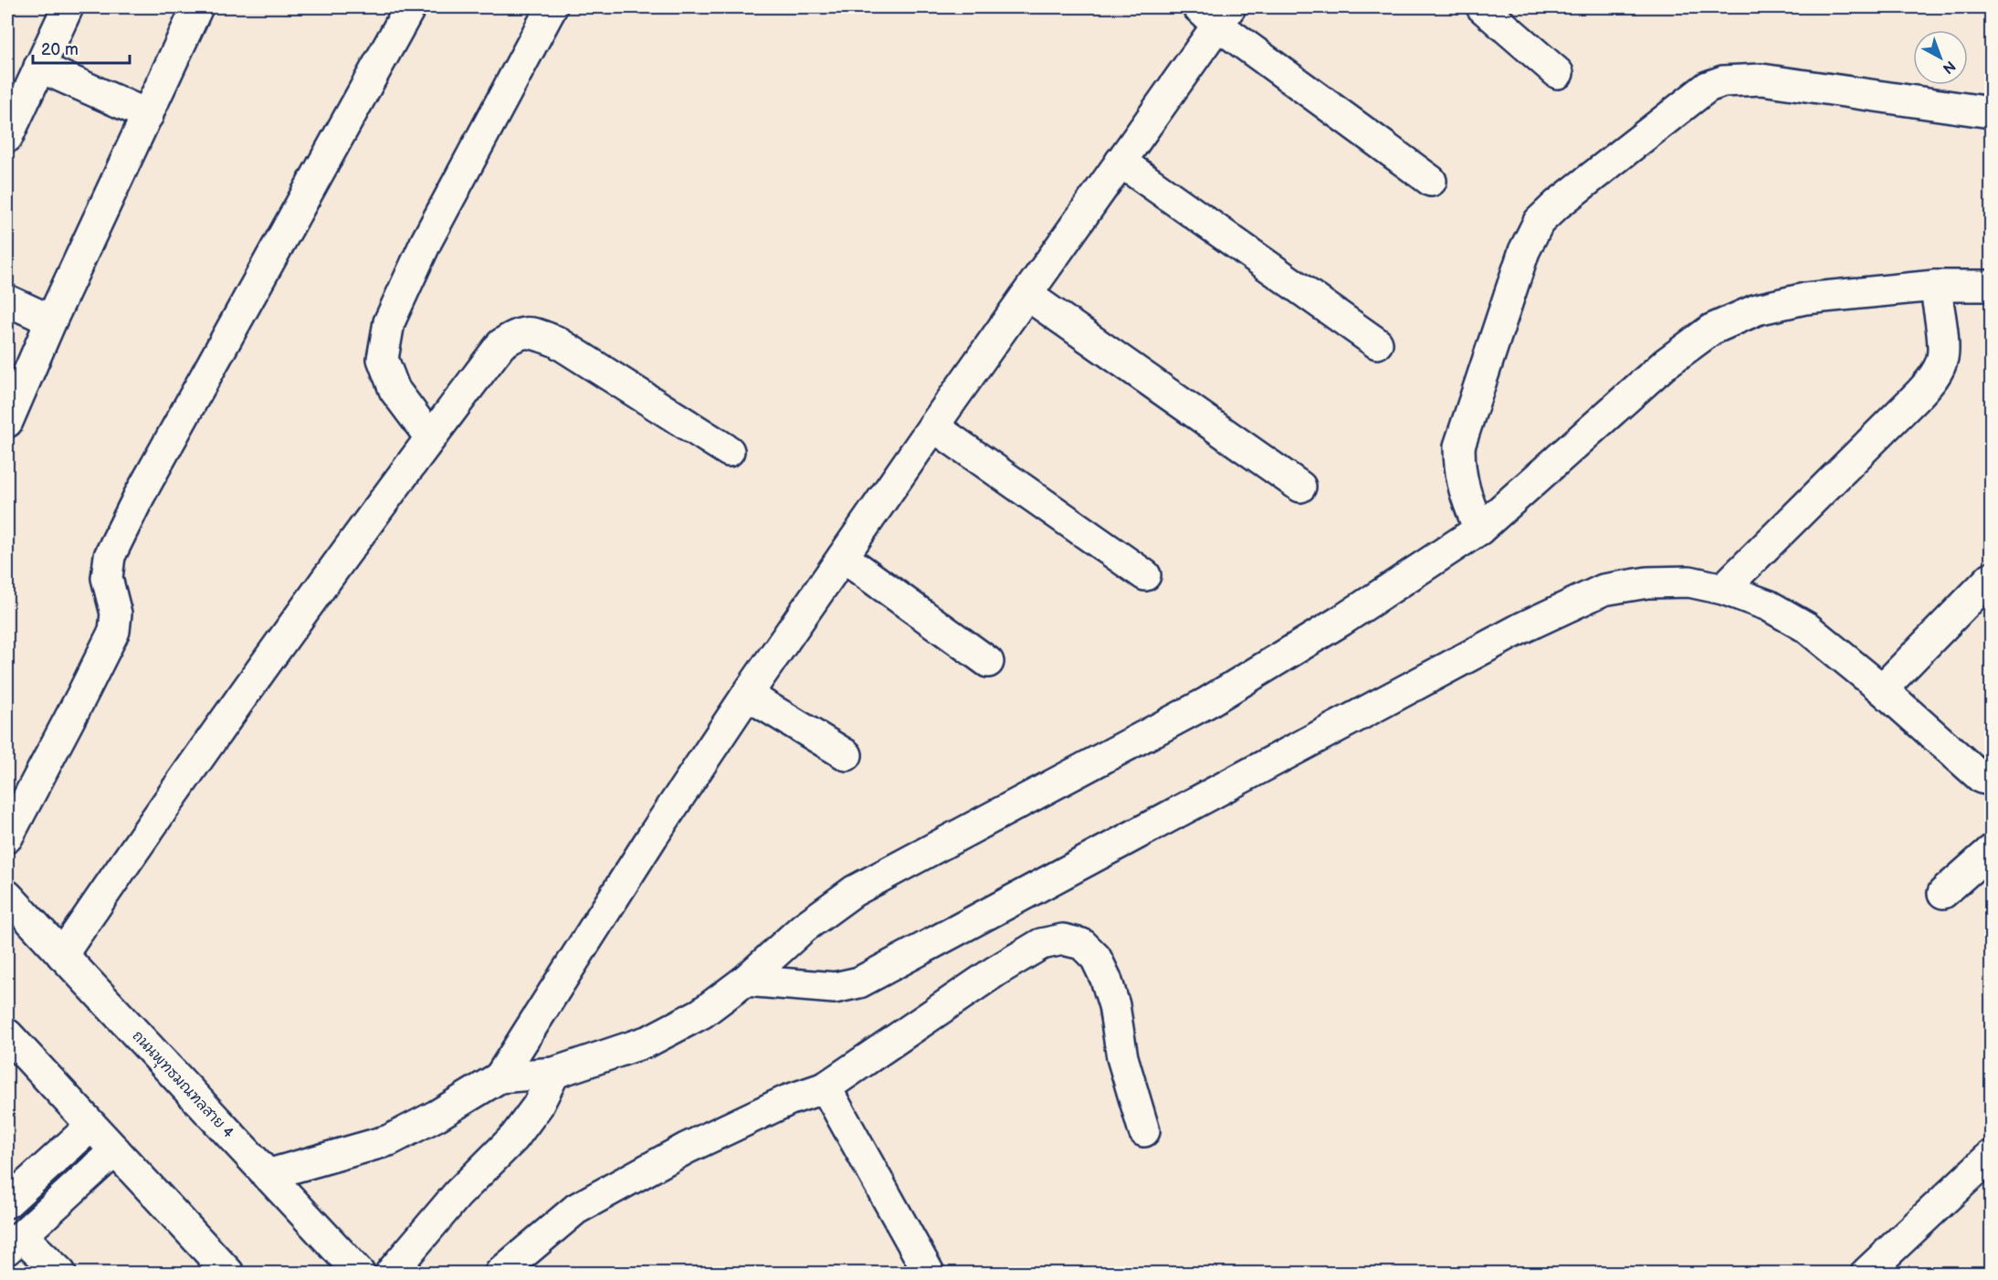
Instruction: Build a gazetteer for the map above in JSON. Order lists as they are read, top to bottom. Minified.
{"streets":{"street":["ถนนพุทธมณฑลสาย 4"]},"scale_bar":"20 m","north":"bottom right"}
